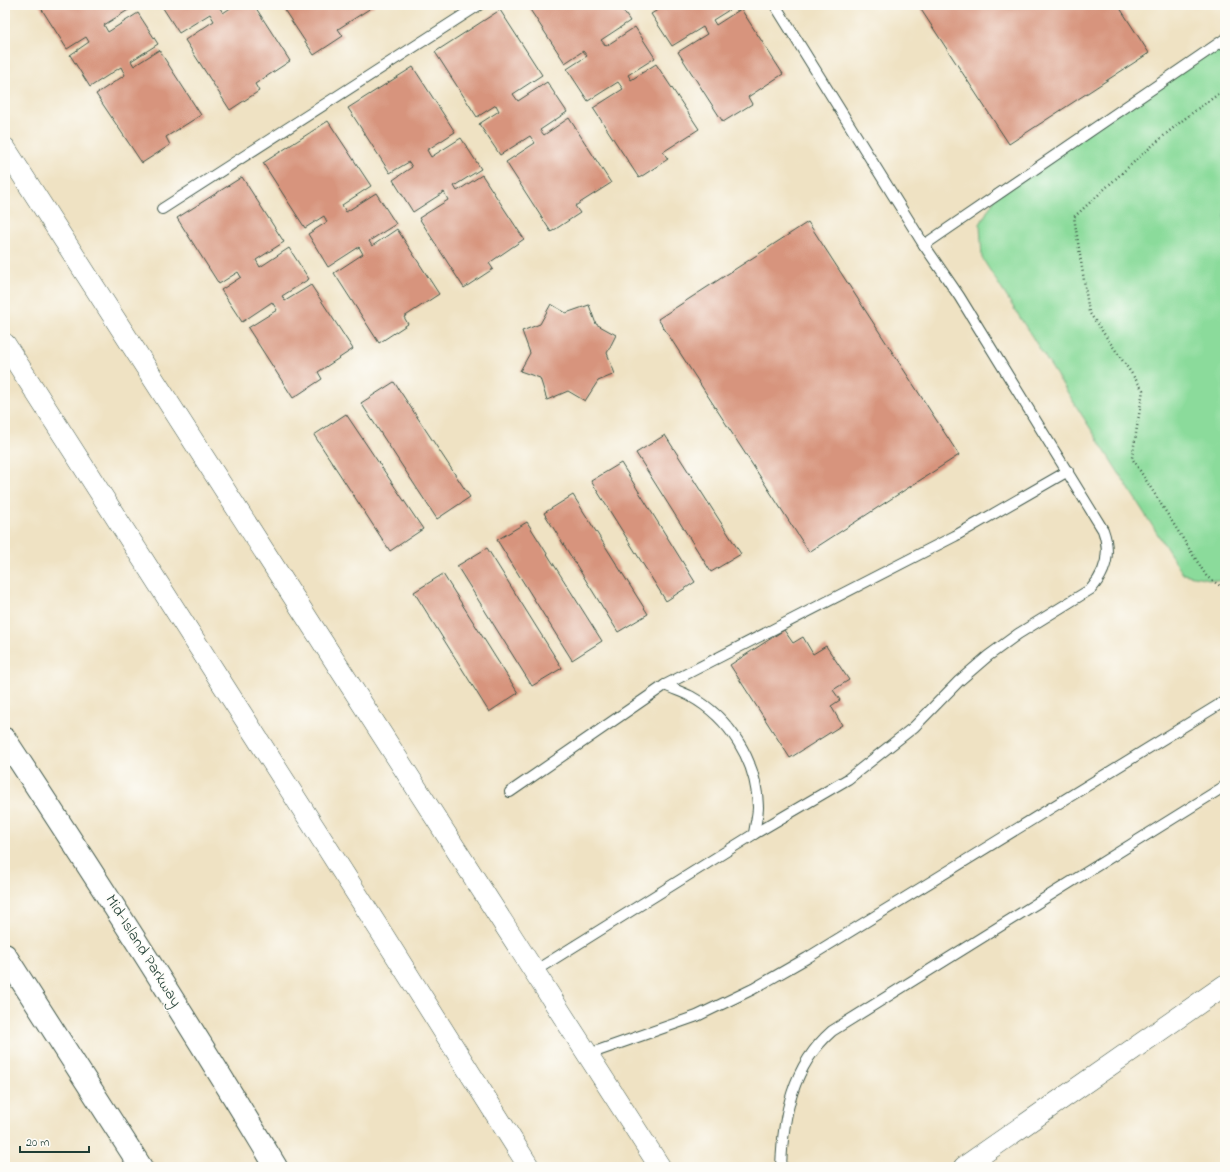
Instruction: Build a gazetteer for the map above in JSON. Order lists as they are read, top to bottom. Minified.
{"streets":{"highway":["Mid-Island Parkway"]},"scale_bar":"20 m"}
